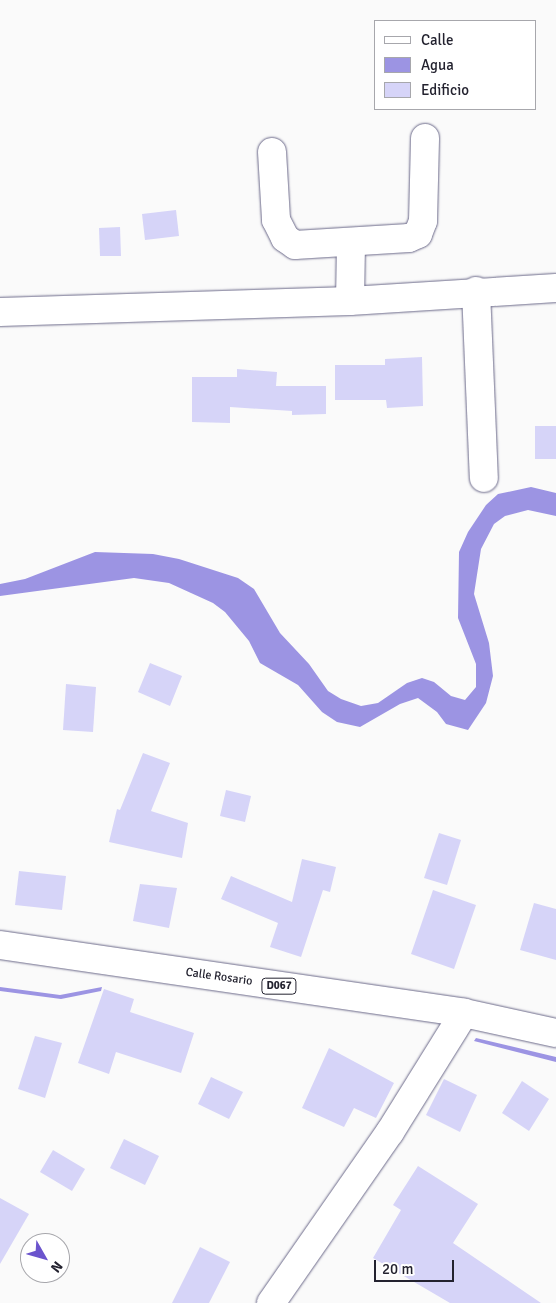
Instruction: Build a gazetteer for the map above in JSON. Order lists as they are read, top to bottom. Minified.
{"streets":{"street":["Calle Rosario","D067"]},"legend":["Calle","Agua","Edificio"],"scale_bar":"20 m","north":"bottom right"}
